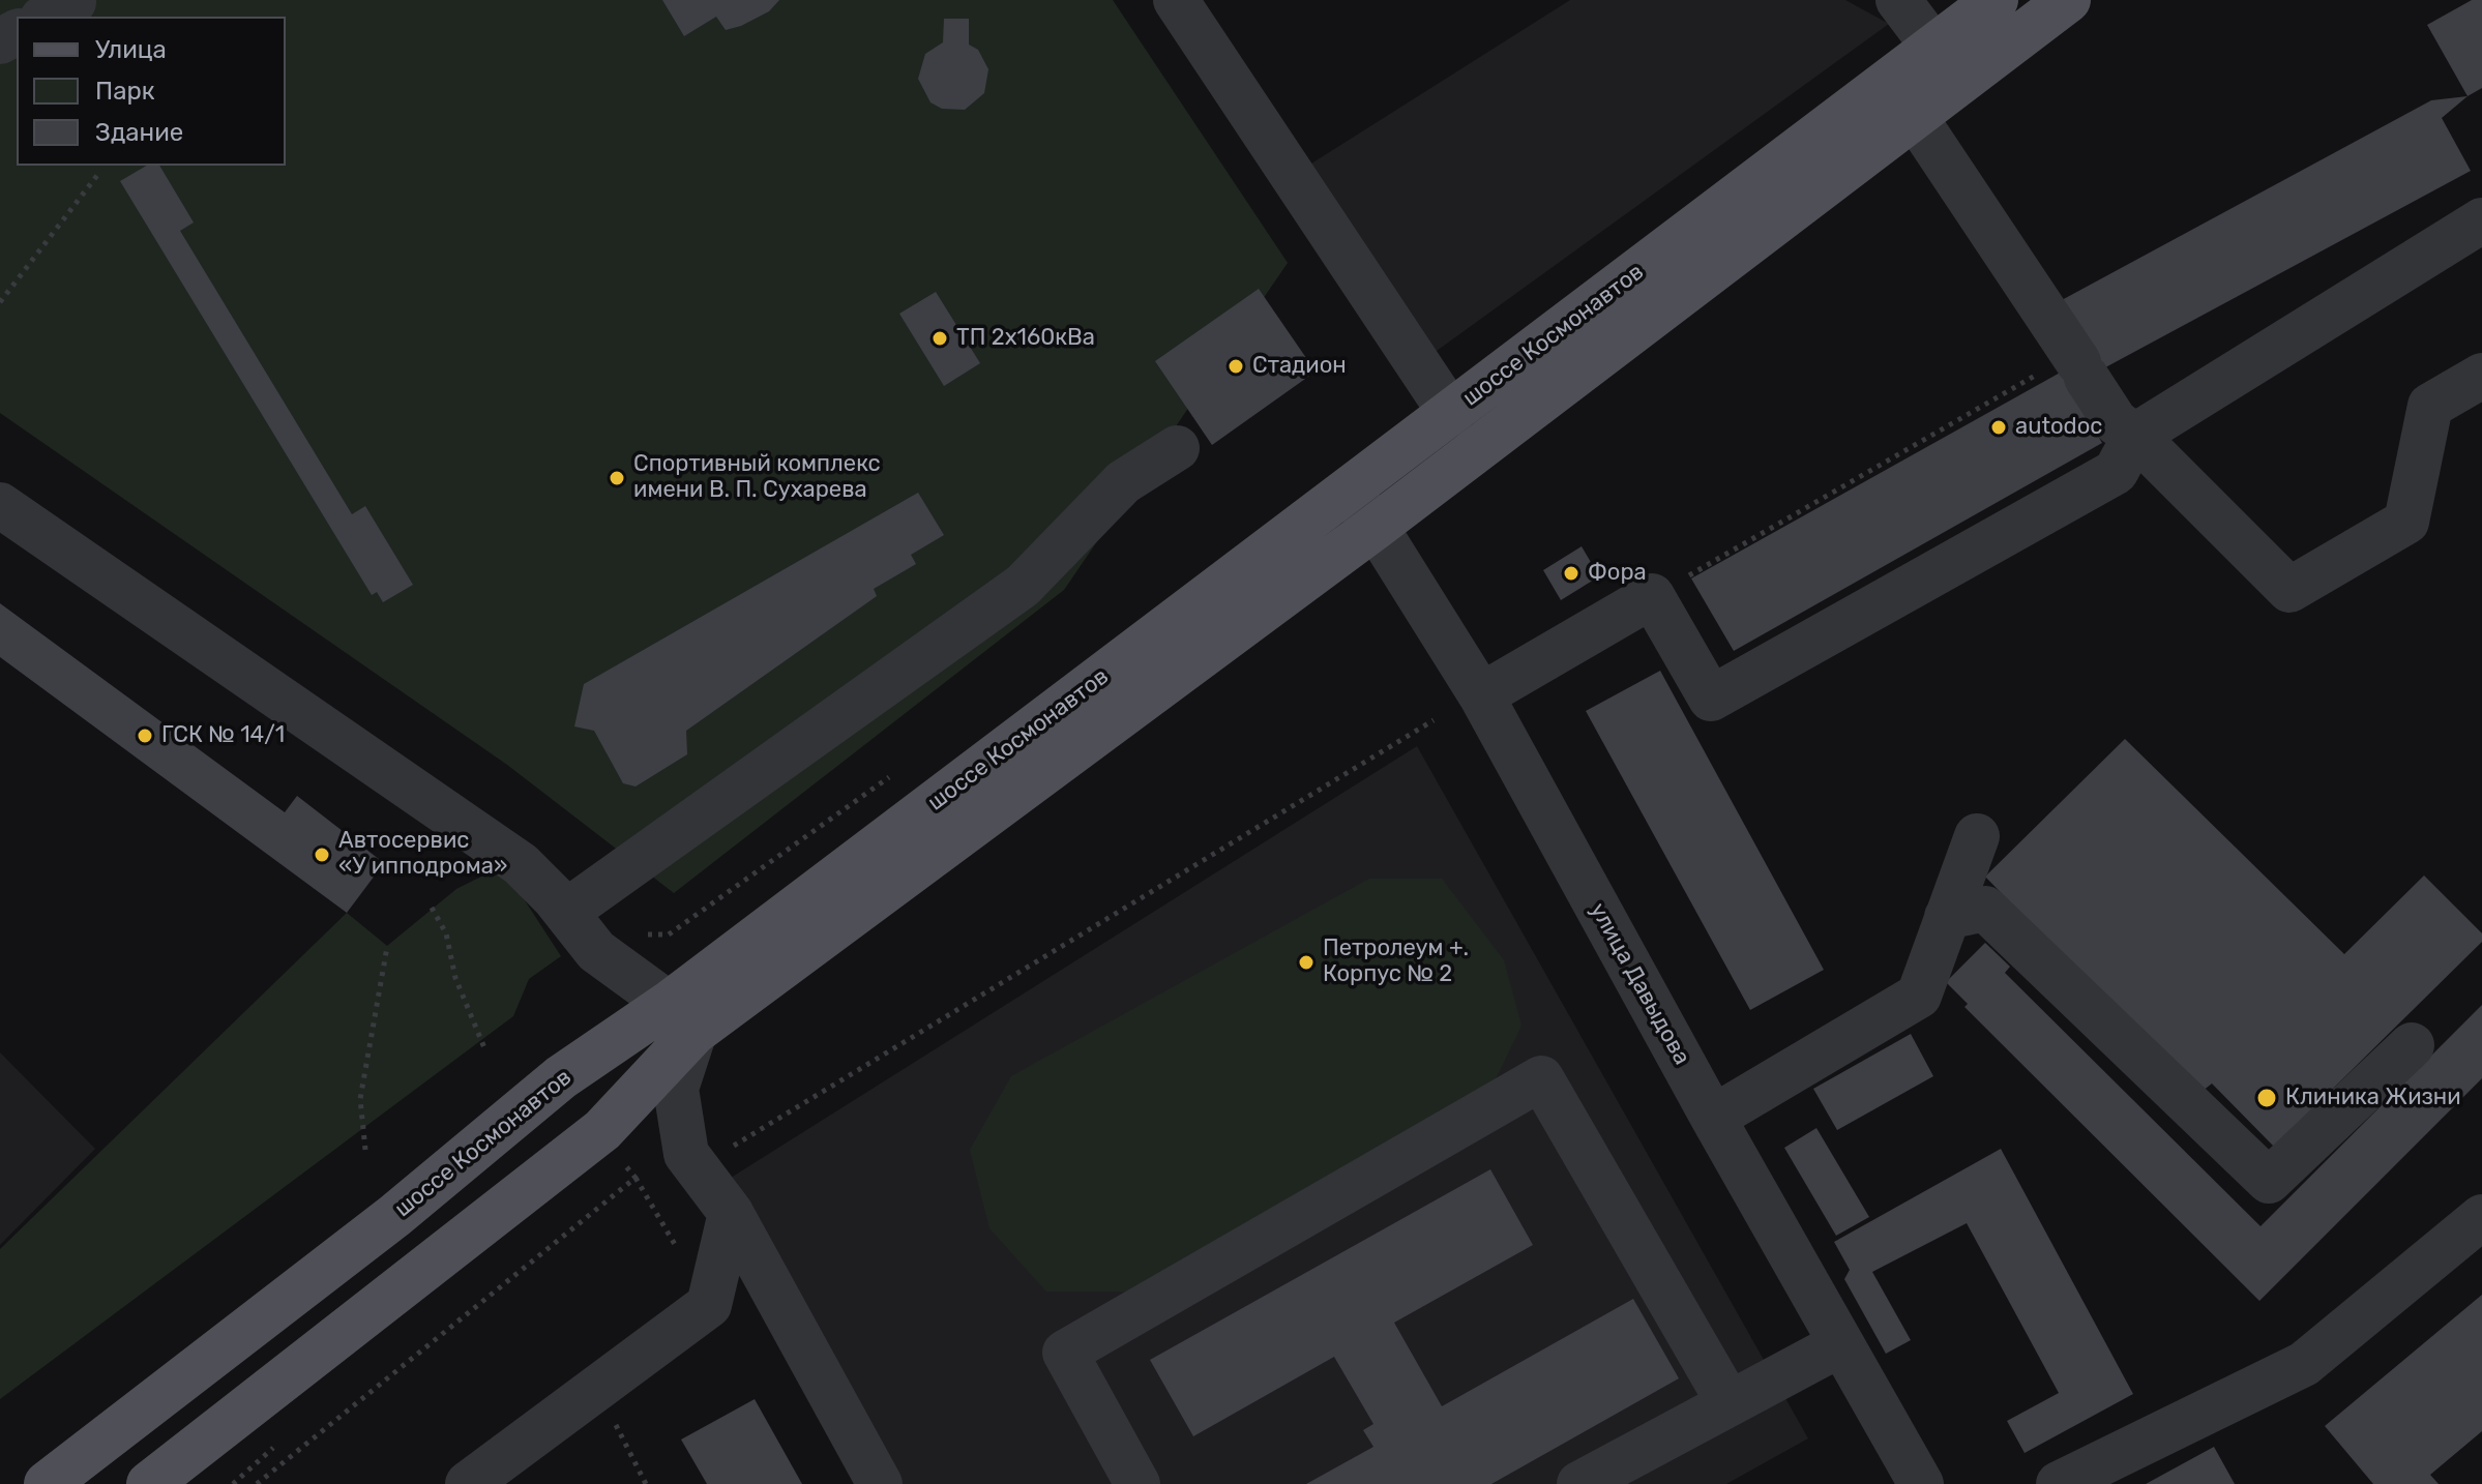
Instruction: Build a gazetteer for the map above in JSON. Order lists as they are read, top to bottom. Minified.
{"streets":{"main road":["шоссе Космонавтов"],"street":["улица Давыдова"]},"crossings":[["шоссе Космонавтов","улица Давыдова"]],"places":["ТП 2х160кВа","Стадион","autodoc","Спортивный комплекс имени В. П. Сухарева","Фора","ГСК № 14/1","Автосервис «У ипподрома»","Петролеум +. Корпус № 2","Клиника Жизни"],"legend":["Улица","Парк","Здание"]}
